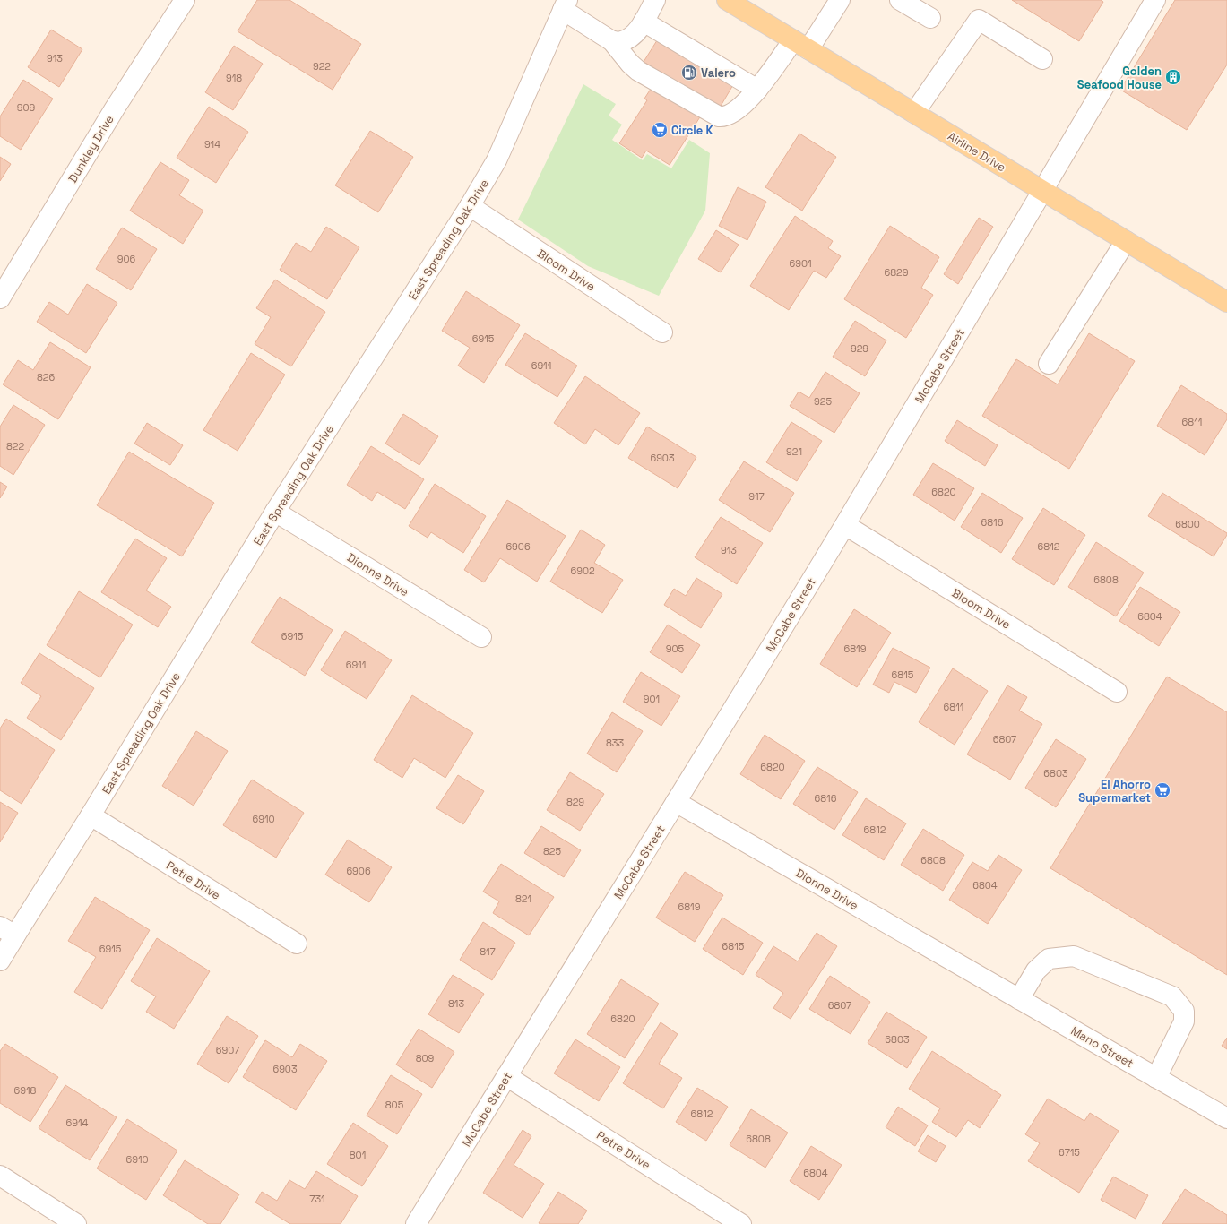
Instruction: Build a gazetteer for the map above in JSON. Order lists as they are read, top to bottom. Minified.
{"streets":{"main road":["Airline Drive"],"street":["Dunkley Drive","East Spreading Oak Drive","Bloom Drive","McCabe Street","Dionne Drive","Petre Drive","Mano Street"]},"crossings":[["Airline Drive","McCabe Street"],["East Spreading Oak Drive","Bloom Drive"],["East Spreading Oak Drive","Dionne Drive"],["East Spreading Oak Drive","Petre Drive"],["Bloom Drive","McCabe Street"],["McCabe Street","Dionne Drive"],["McCabe Street","Petre Drive"],["Dionne Drive","Mano Street"]],"places":{"fuel station":["Valero"],"building":["Golden Seafood House"],"supermarket":["Circle K","El Ahorro Supermarket"]},"house_numbers":["913","922","918","909","914","906","6901","6829","6915","929","6911","826","925","6811","822","921","6903","6820","917","6816","6800","6906","6812","913","6902","6808","6804","6915","905","6819","6911","6815","901","6811","6807","833","6820","6803","6816","829","6910","6812","825","6808","6906","6804","821","6819","6815","6915","817","813","6807","6820","6803","6907","809","6903","6918","805","6812","6914","6808","6715","801","6910","6804","731"]}
